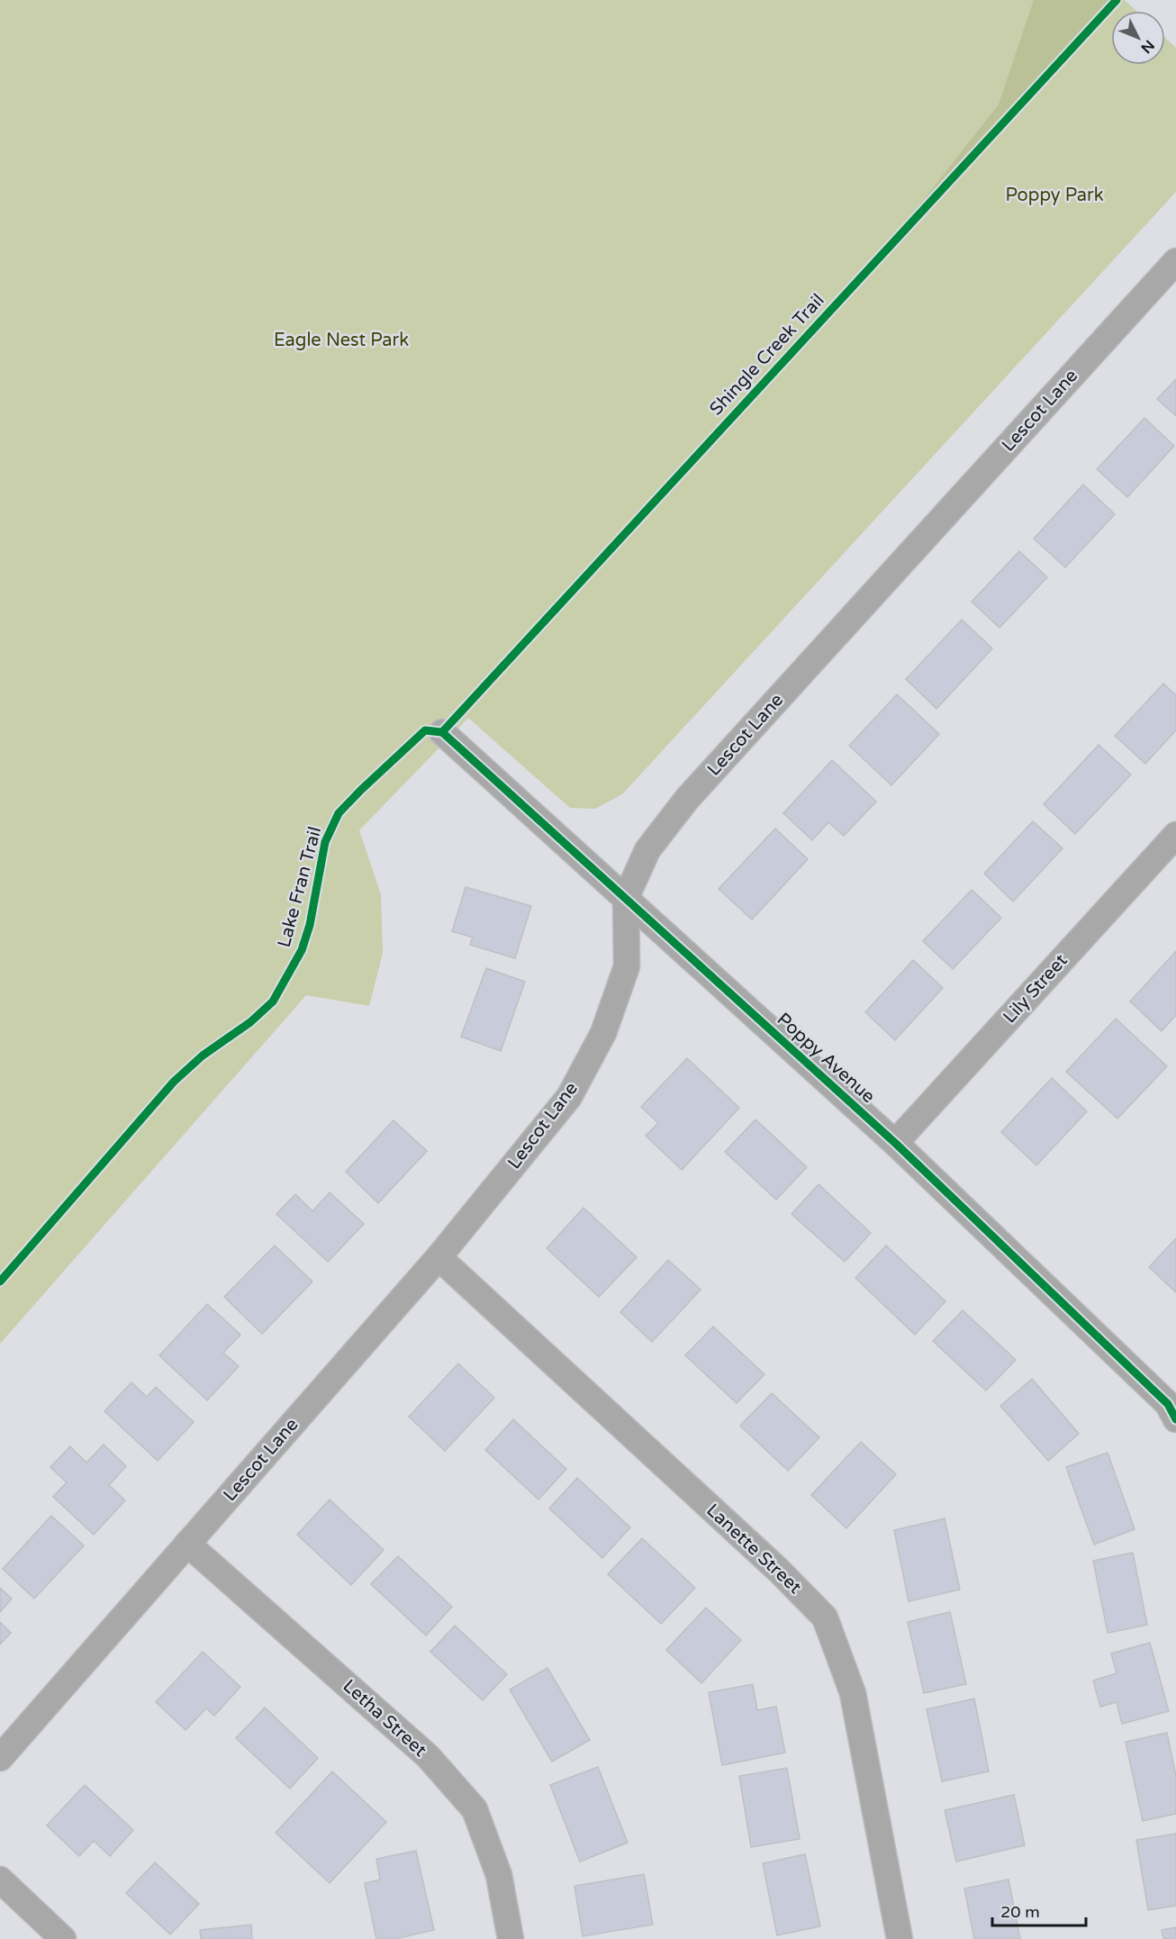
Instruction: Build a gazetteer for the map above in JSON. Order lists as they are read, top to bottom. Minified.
{"streets":{"street":["Lescot Lane","Lily Street","Poppy Avenue","Lanette Street","Letha Street"],"cycle path":["Shingle Creek Trail","Lake Fran Trail"]},"crossings":[["Lescot Lane","Poppy Avenue"],["Lescot Lane","Lanette Street"],["Lescot Lane","Letha Street"],["Lily Street","Poppy Avenue"]],"parks":["Poppy Park","Eagle Nest Park"],"scale_bar":"20 m","north":"bottom right"}
